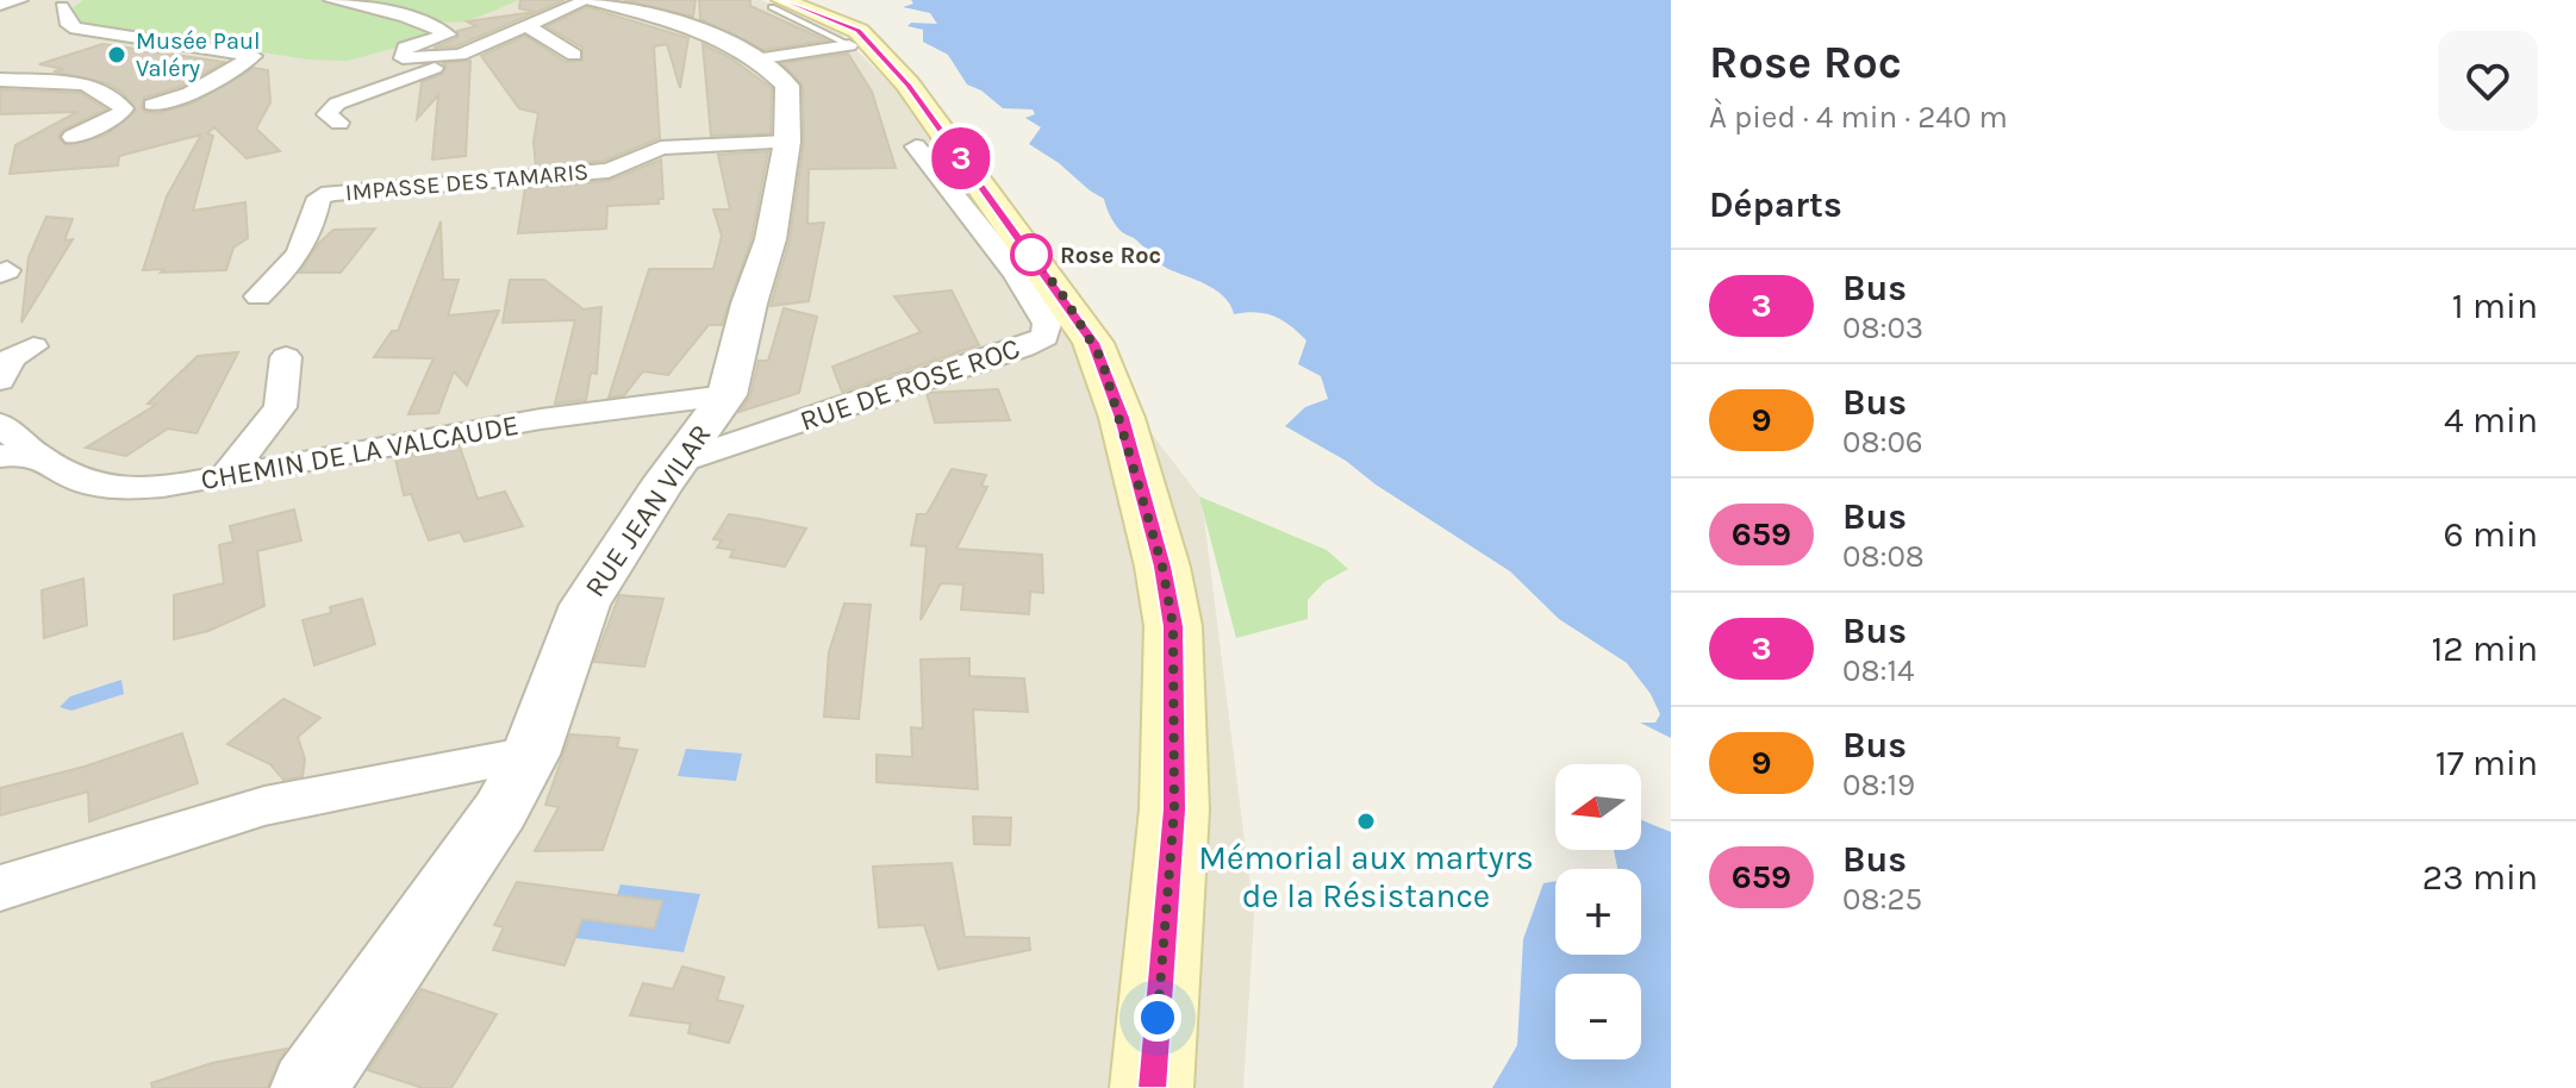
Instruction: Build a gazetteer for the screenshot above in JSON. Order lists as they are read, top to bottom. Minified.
{"streets":{"street":["IMPASSE DES TAMARIS","RUE DE ROSE ROC","CHEMIN DE LA VALCAUDE","RUE JEAN VILAR"]},"crossings":[["IMPASSE DES TAMARIS","RUE JEAN VILAR"],["RUE DE ROSE ROC","RUE JEAN VILAR"],["CHEMIN DE LA VALCAUDE","RUE JEAN VILAR"]],"places":["Musée Paul Valéry","Rose Roc","Mémorial aux martyrs de la Résistance"],"lines":["bus line 3"],"north":"left","page":{"on_map":"3","heading":[["Rose Roc","À pied · 4 min · 240 m"],"Départs"],"list":[{"mark":"3","name":"Bus","note":"08:03","value":"1 min"},{"mark":"9","name":"Bus","note":"08:06","value":"4 min"},{"mark":"659","name":"Bus","note":"08:08","value":"6 min"},{"mark":"3","name":"Bus","note":"08:14","value":"12 min"},{"mark":"9","name":"Bus","note":"08:19","value":"17 min"},{"mark":"659","name":"Bus","note":"08:25","value":"23 min"}],"map_buttons":["+","−"]}}
